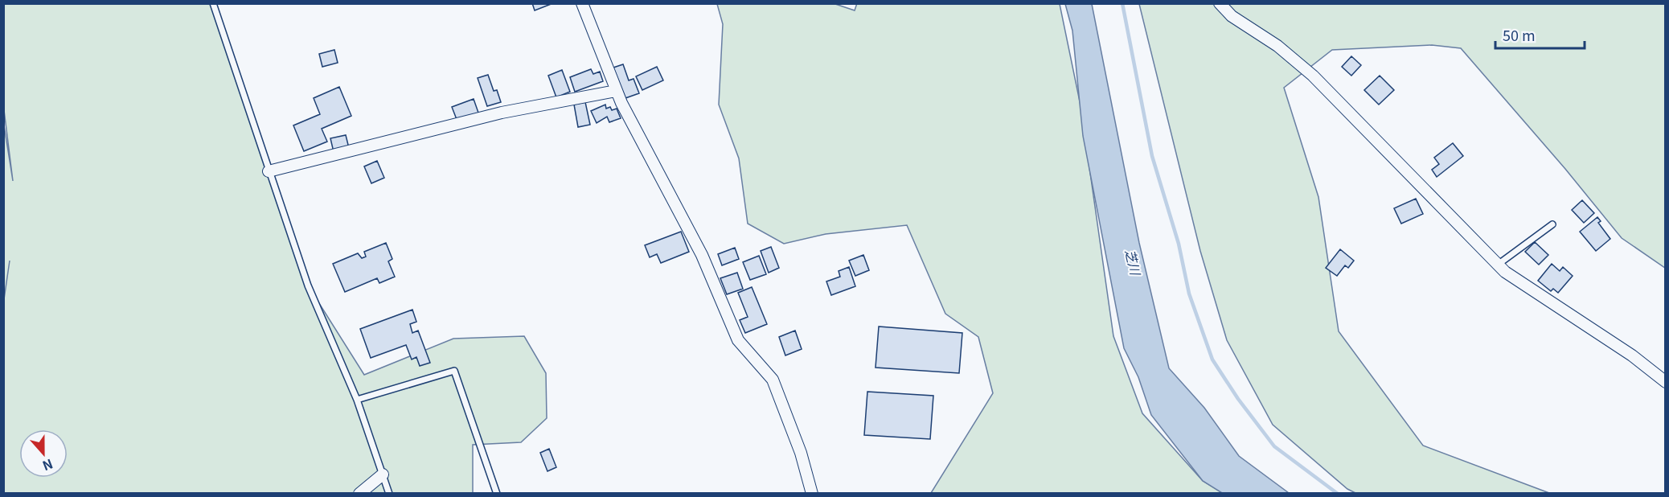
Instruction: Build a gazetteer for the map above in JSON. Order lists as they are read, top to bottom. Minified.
{"water":["芝川"],"scale_bar":"50 m","north":"bottom"}
